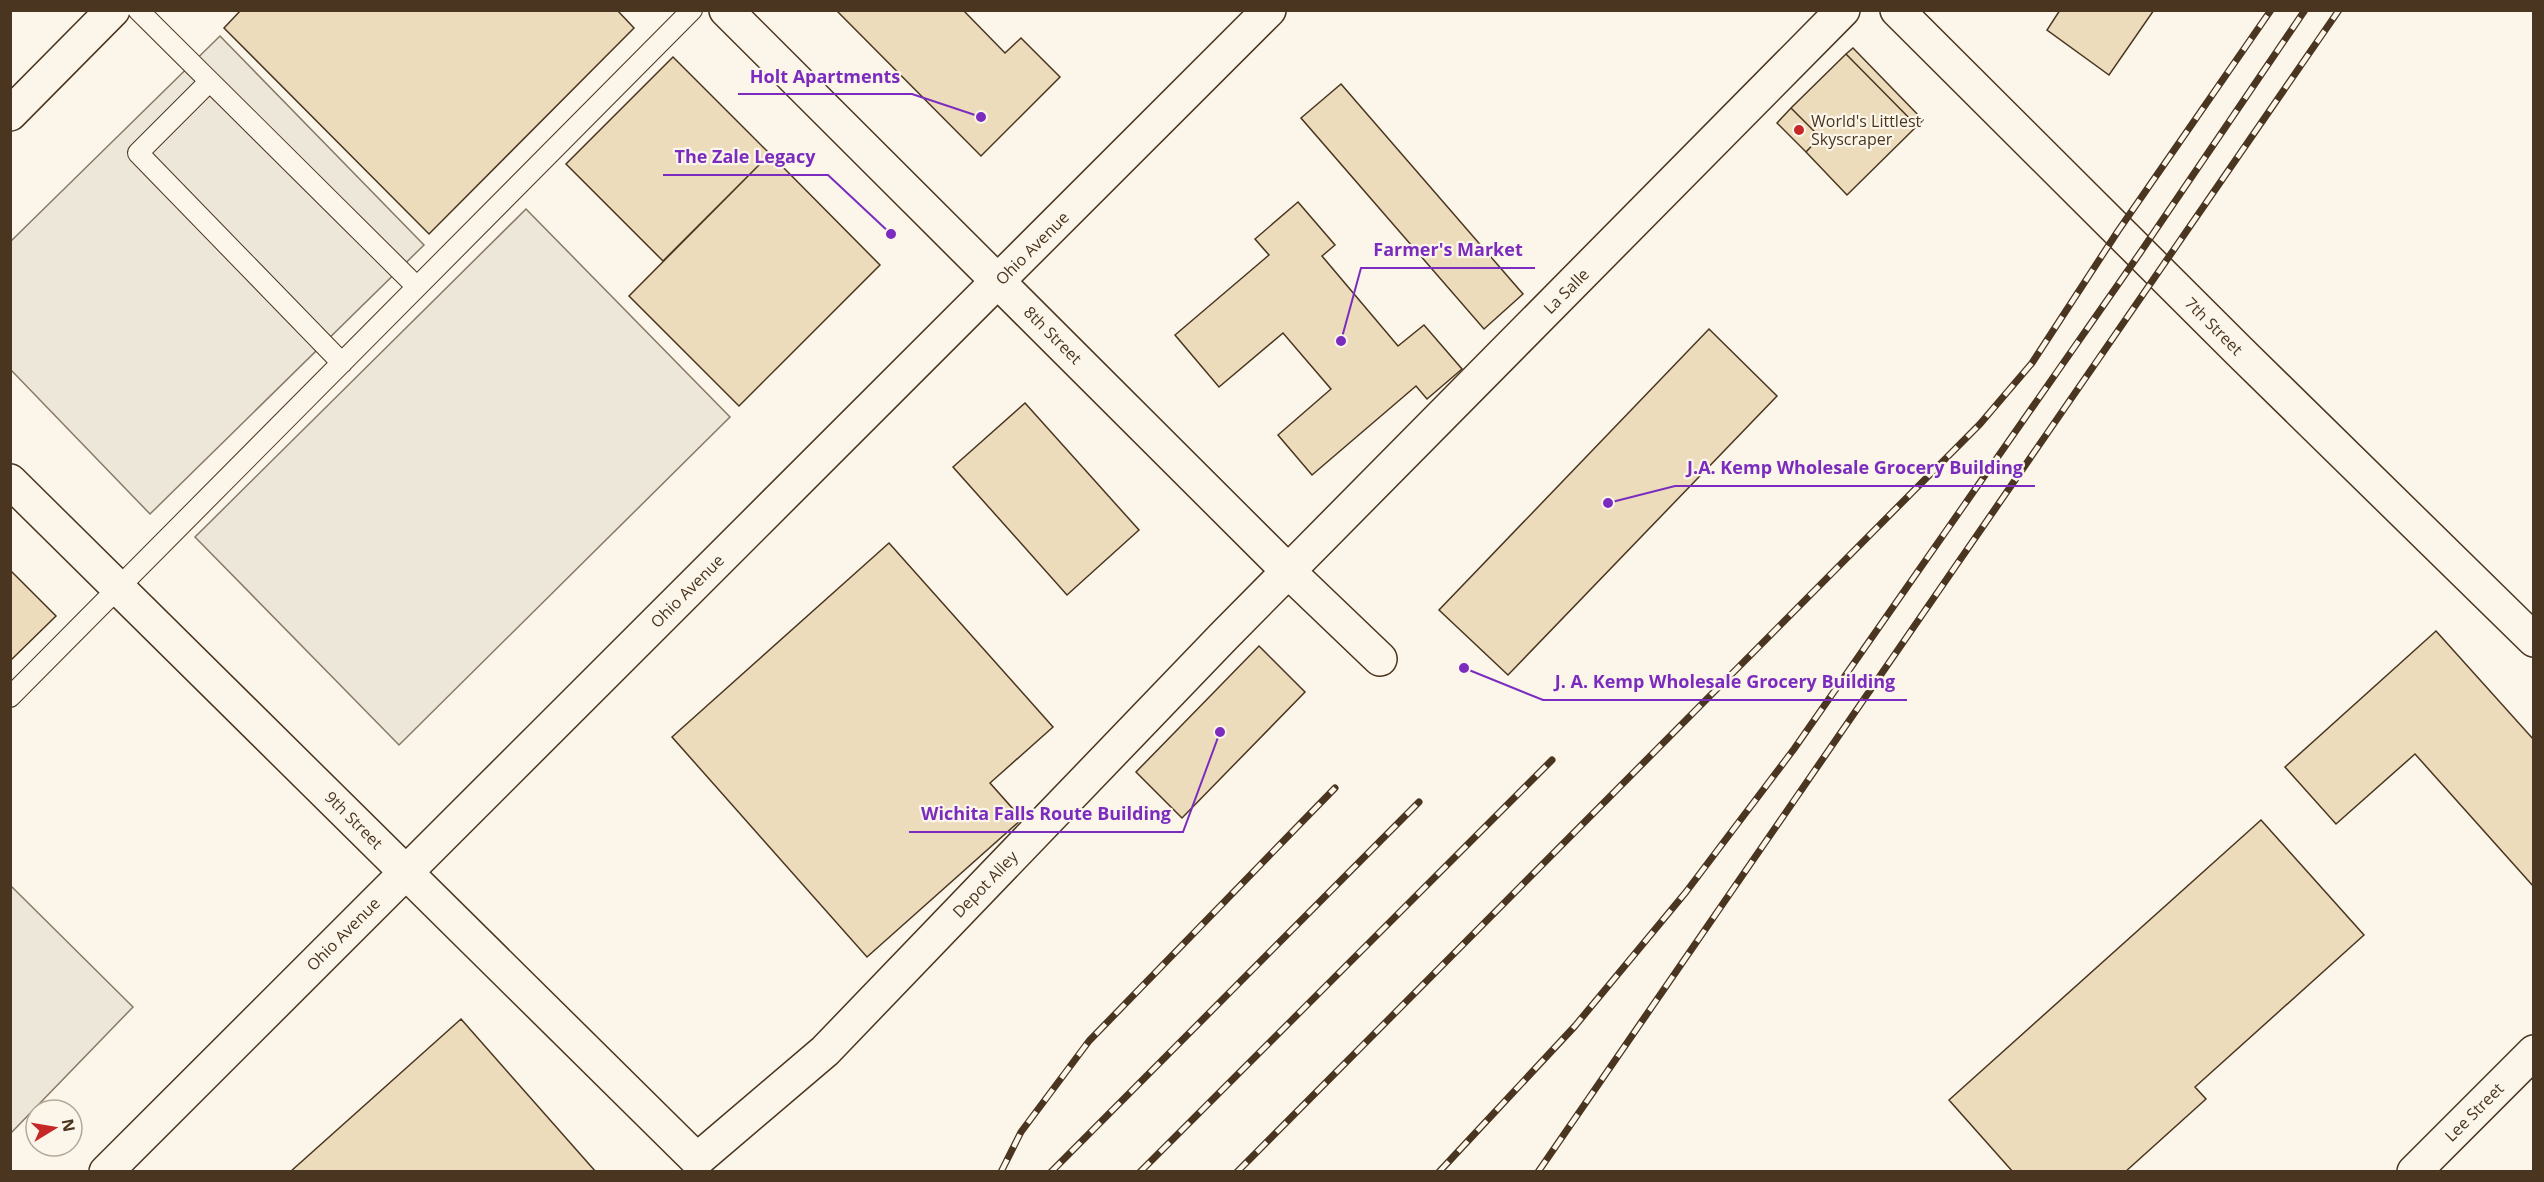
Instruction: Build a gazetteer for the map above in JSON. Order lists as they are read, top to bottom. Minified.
{"streets":{"street":["Ohio Avenue","La Salle","7th Street","8th Street","9th Street","Depot Alley","Lee Street"]},"crossings":[["Ohio Avenue","8th Street"],["Ohio Avenue","9th Street"],["La Salle","8th Street"],["La Salle","Depot Alley"],["8th Street","Depot Alley"],["9th Street","Depot Alley"]],"places":["Holt Apartments","World's Littlest Skyscraper","The Zale Legacy","Farmer's Market","J.A. Kemp Wholesale Grocery Building","J. A. Kemp Wholesale Grocery Building","Wichita Falls Route Building"],"north":"right"}
